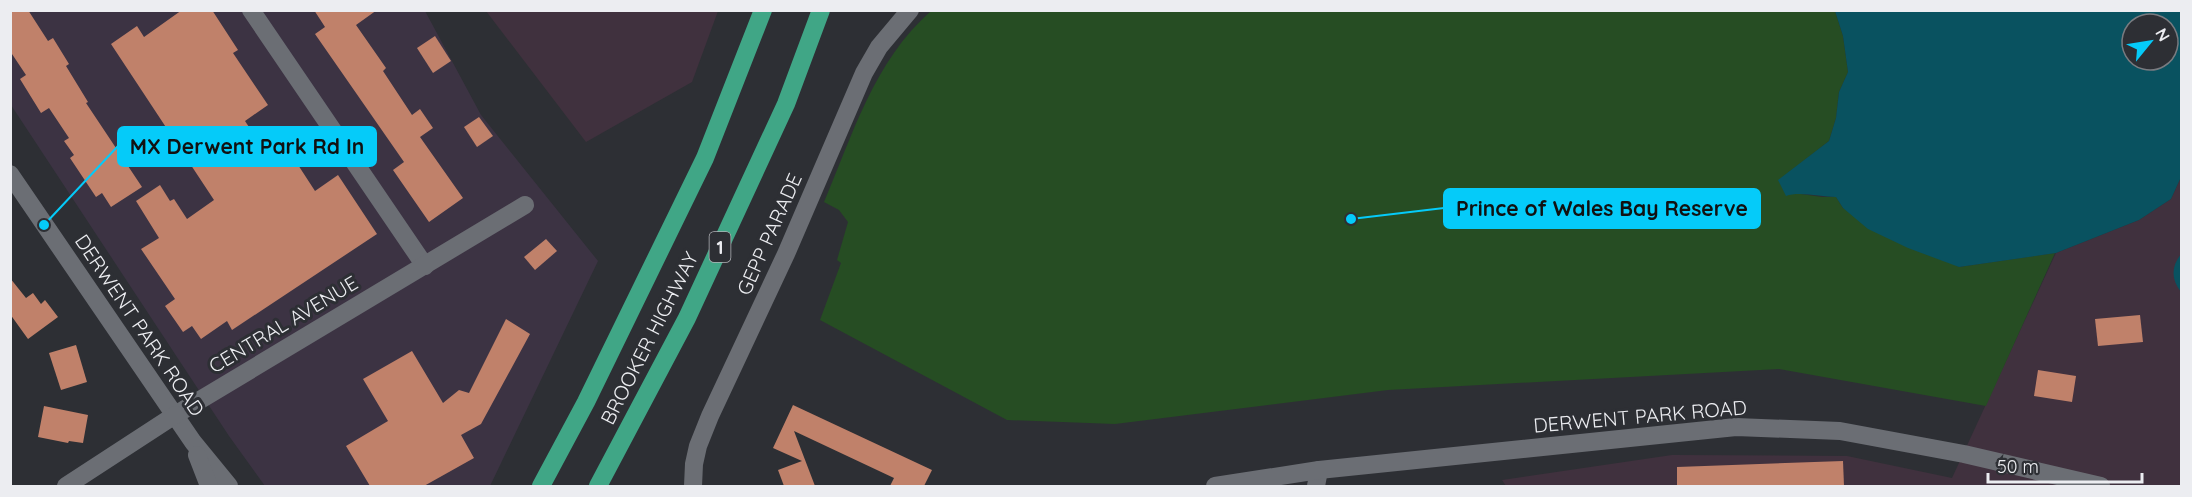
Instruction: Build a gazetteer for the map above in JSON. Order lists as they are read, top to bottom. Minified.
{"streets":{"highway":["1","BROOKER HIGHWAY"],"street":["GEPP PARADE","CENTRAL AVENUE","DERWENT PARK ROAD"]},"crossings":[["CENTRAL AVENUE","DERWENT PARK ROAD"]],"places":["Prince of Wales Bay Reserve","MX Derwent Park Rd In"],"scale_bar":"50 m","north":"top right"}
